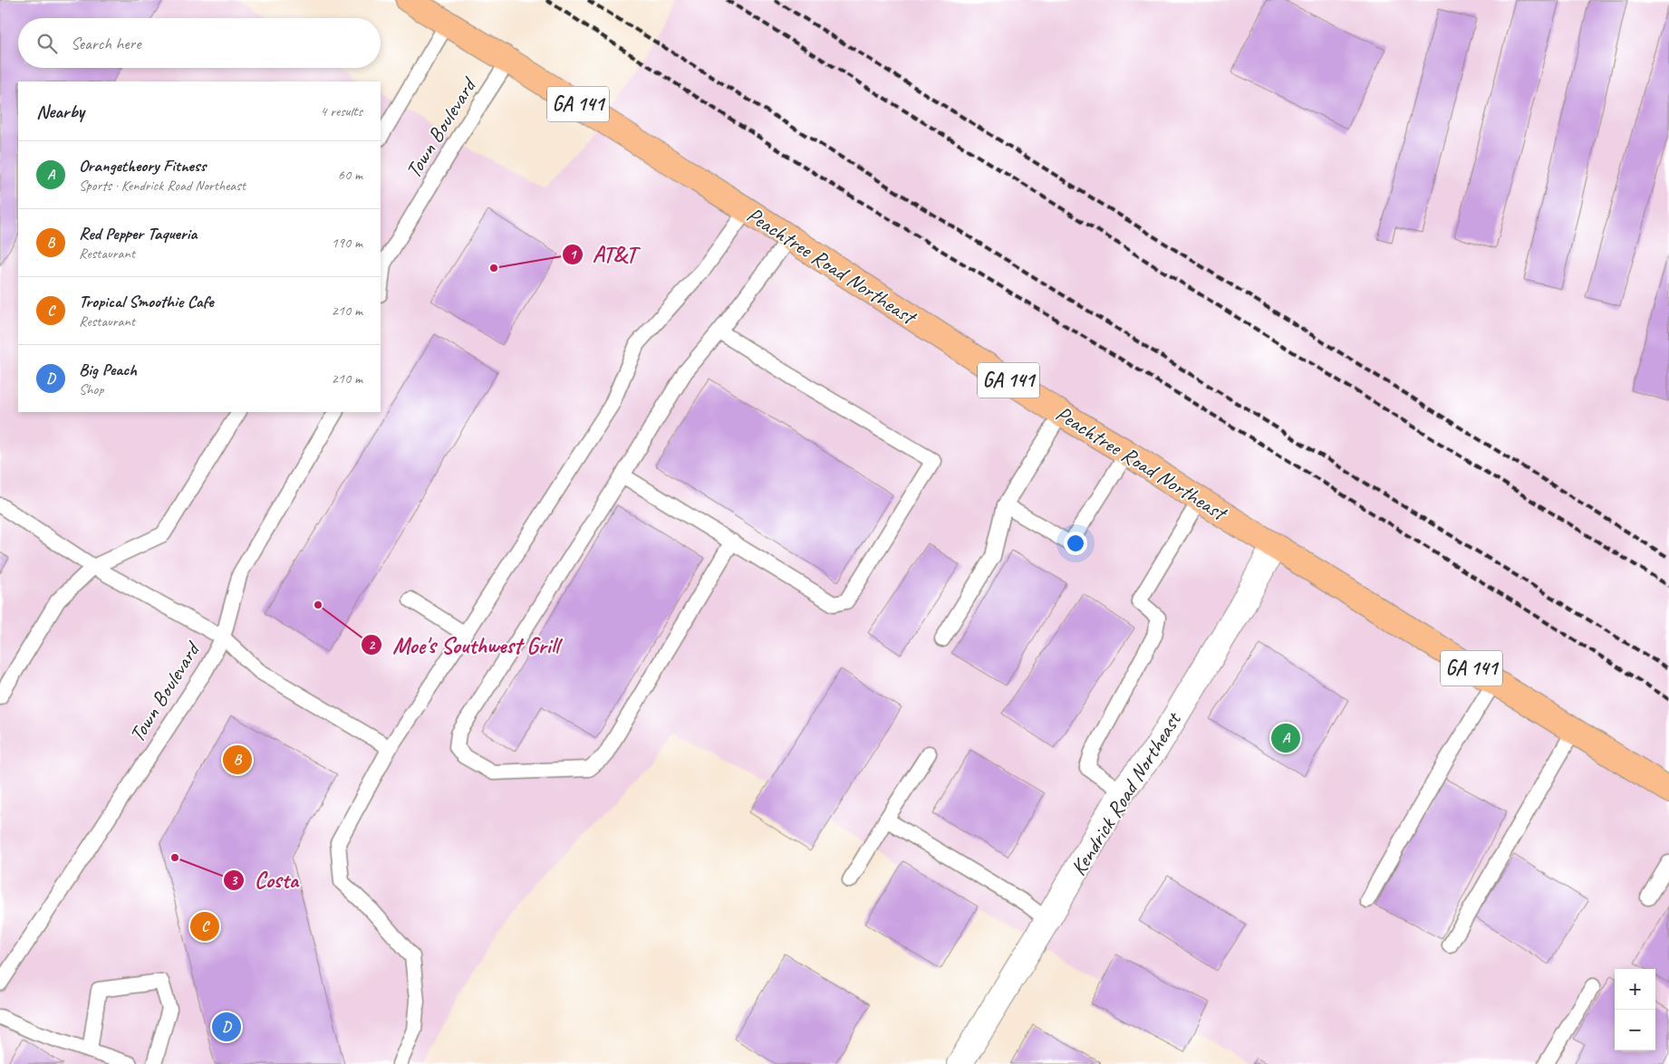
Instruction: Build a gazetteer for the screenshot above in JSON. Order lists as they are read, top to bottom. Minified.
{"streets":{"highway":["GA 141","Peachtree Road Northeast"],"street":["Kendrick Road Northeast"],"lane":["Town Boulevard"]},"crossings":[["Town Boulevard","Peachtree Road Northeast"],["Peachtree Road Northeast","Kendrick Road Northeast"]],"places":["AT&T","Moe's Southwest Grill","Costa"],"page":{"search":"Search here","heading":["Nearby","4 results"],"list":[{"mark":"A","name":"Orangetheory Fitness","note":"Sports · Kendrick Road Northeast","value":"60 m"},{"mark":"B","name":"Red Pepper Taqueria","note":"Restaurant","value":"190 m"},{"mark":"C","name":"Tropical Smoothie Cafe","note":"Restaurant","value":"210 m"},{"mark":"D","name":"Big Peach","note":"Shop","value":"210 m"}],"pins":["A","B","C","D"],"map_buttons":["+","−"]}}
